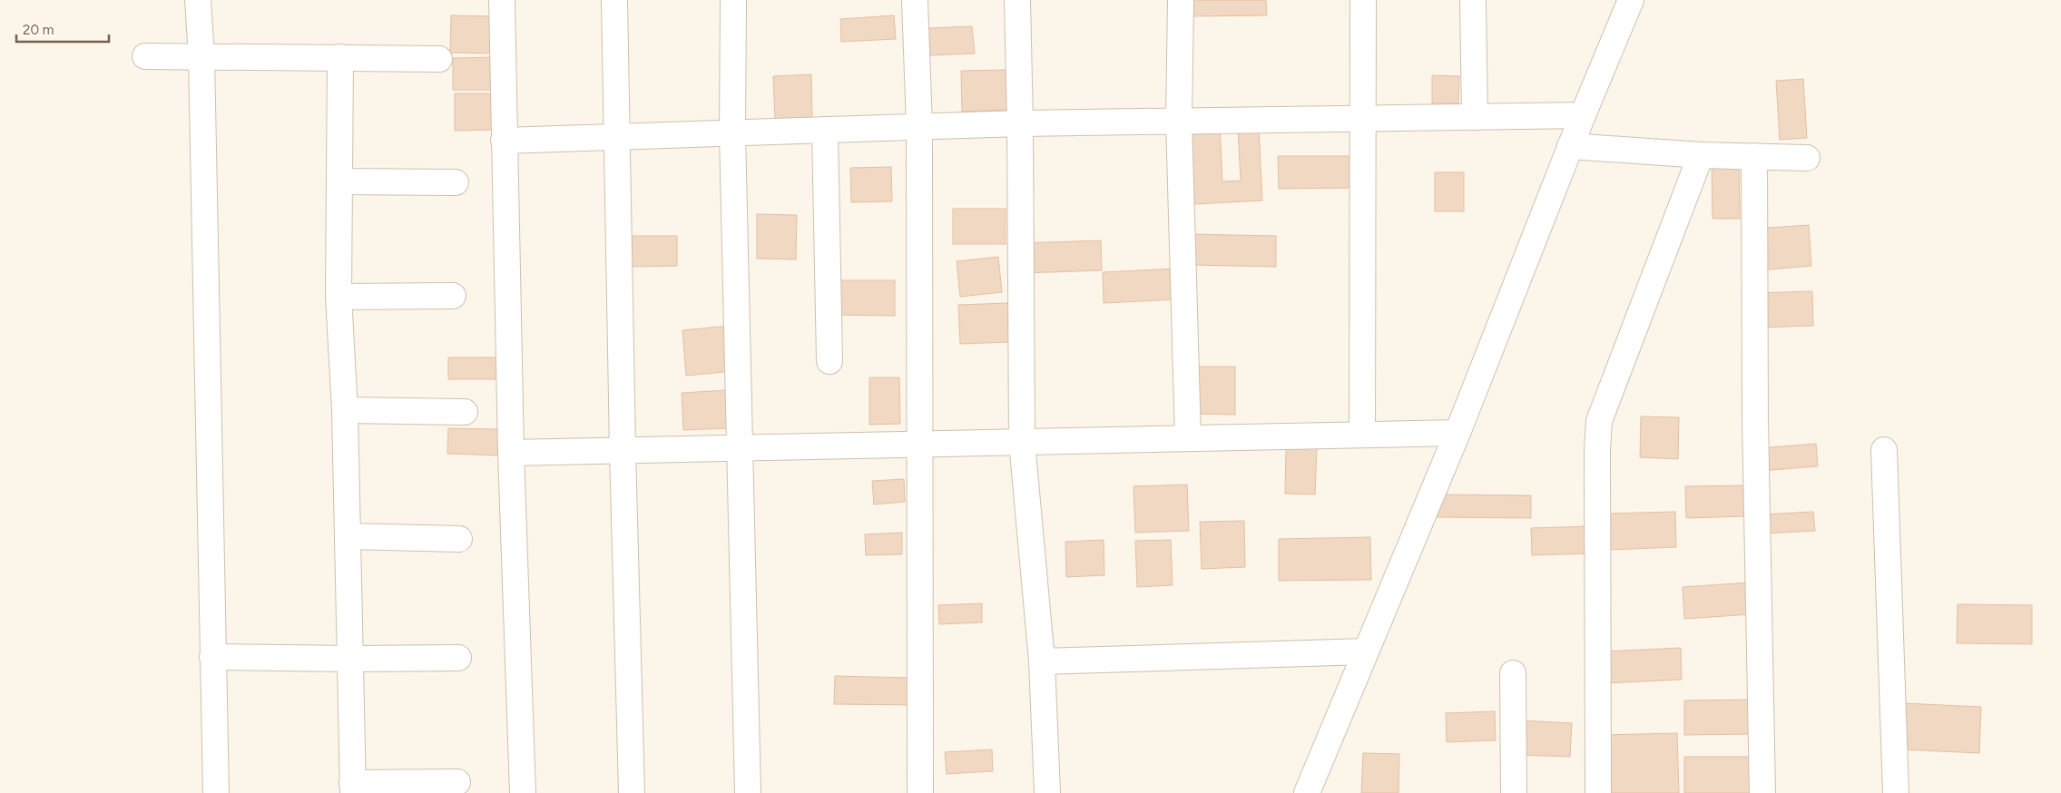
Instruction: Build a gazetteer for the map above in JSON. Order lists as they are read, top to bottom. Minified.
{"scale_bar":"20 m"}
